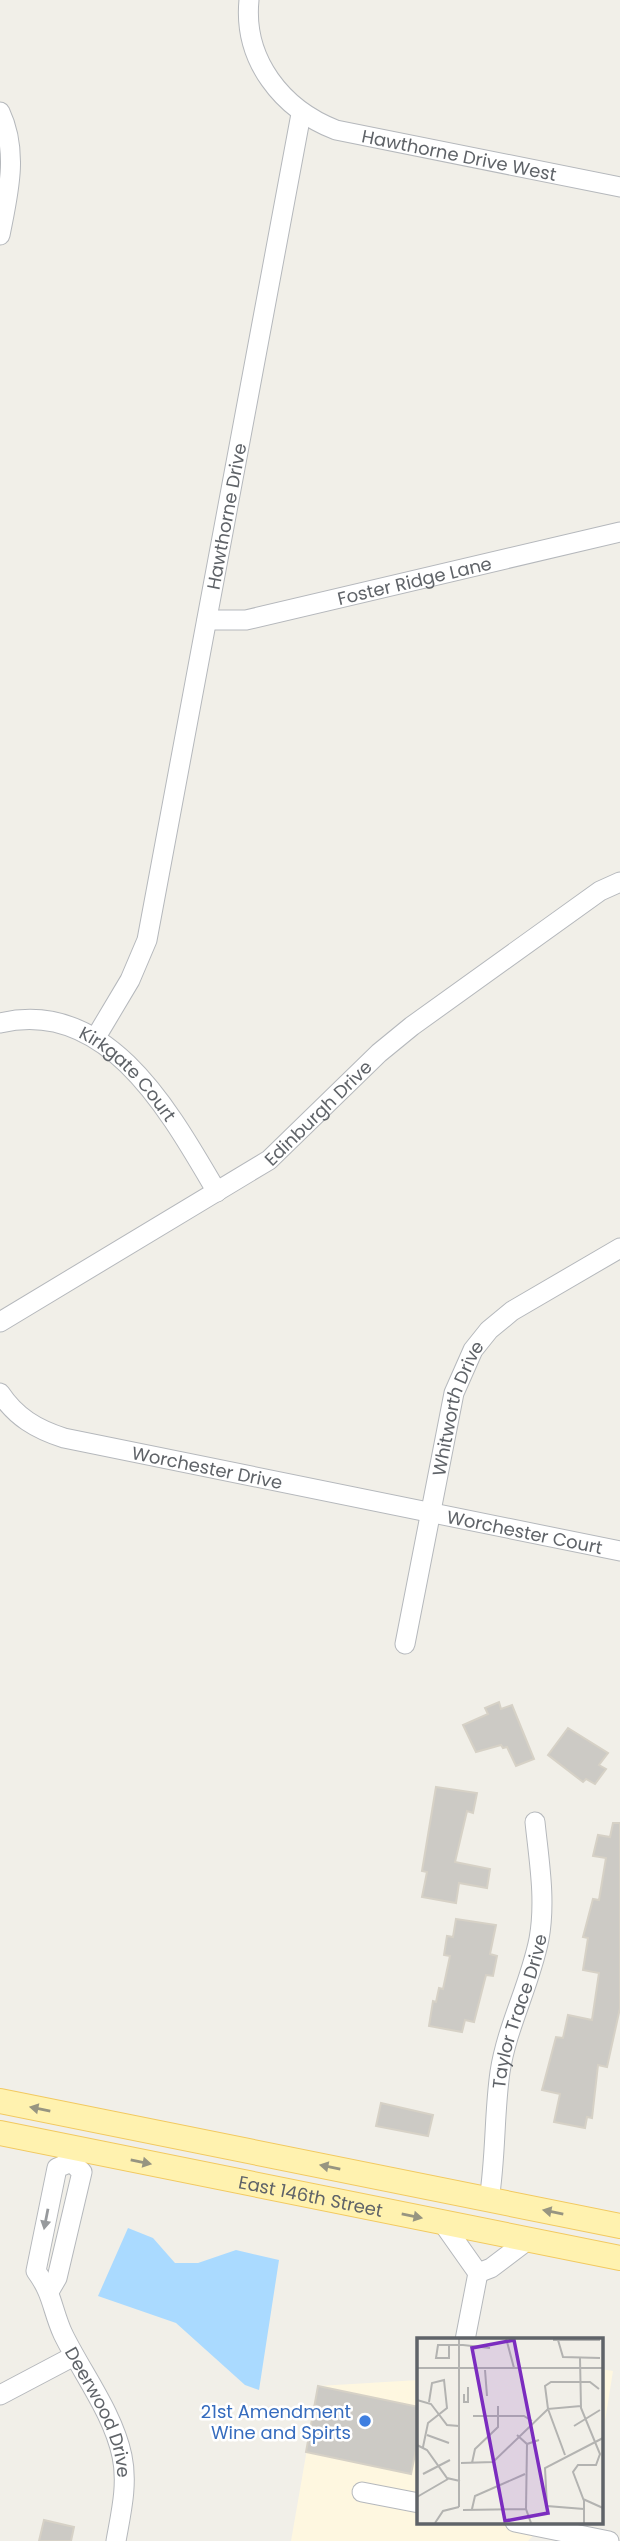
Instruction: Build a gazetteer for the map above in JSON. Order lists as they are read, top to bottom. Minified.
{"streets":{"main road":["East 146th Street"],"street":["Hawthorne Drive West","Hawthorne Drive","Foster Ridge Lane","Kirkgate Court","Edinburgh Drive","Whitworth Drive","Worchester Drive","Worchester Court","Taylor Trace Drive","Deerwood Drive"]},"crossings":[["Hawthorne Drive West","Hawthorne Drive"],["Hawthorne Drive","Foster Ridge Lane"],["Hawthorne Drive","Kirkgate Court"],["Kirkgate Court","Edinburgh Drive"],["Whitworth Drive","Worchester Drive"],["Whitworth Drive","Worchester Court"],["Worchester Drive","Worchester Court"],["Taylor Trace Drive","East 146th Street"],["East 146th Street","Deerwood Drive"]],"places":["21st Amendment Wine and Spirts"]}
